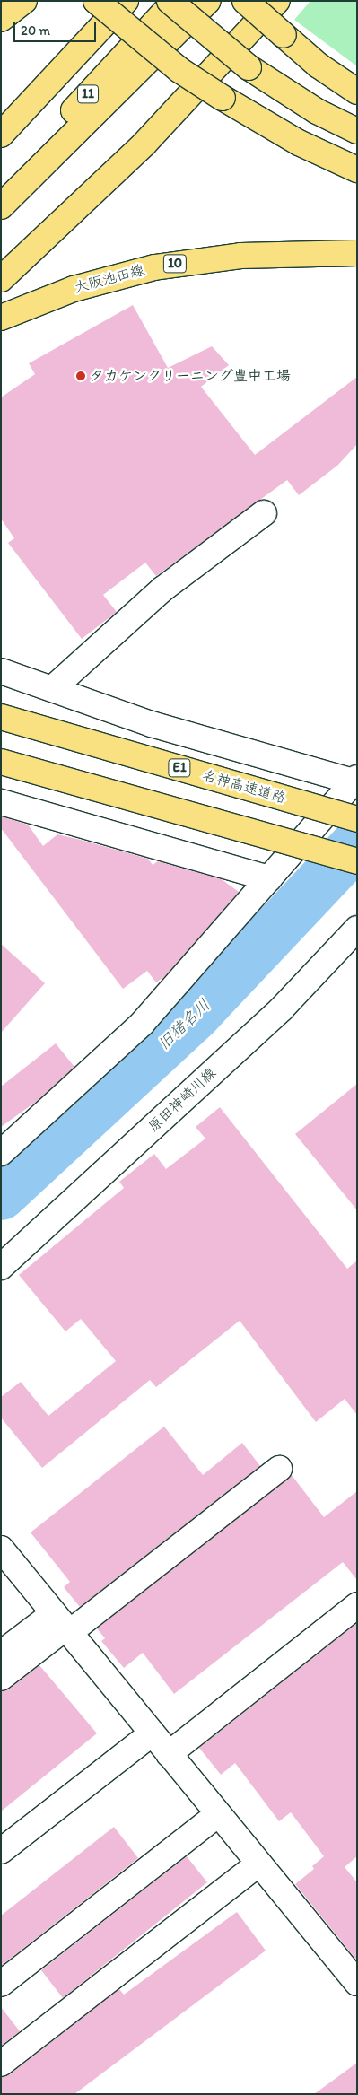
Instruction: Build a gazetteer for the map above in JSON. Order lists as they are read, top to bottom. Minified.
{"streets":{"main road":["11","10","大阪池田線","E1","名神高速道路"],"street":["原田神崎川線"]},"water":["旧猪名川"],"places":["タカケンクリーニング豊中工場"],"scale_bar":"20 m"}
